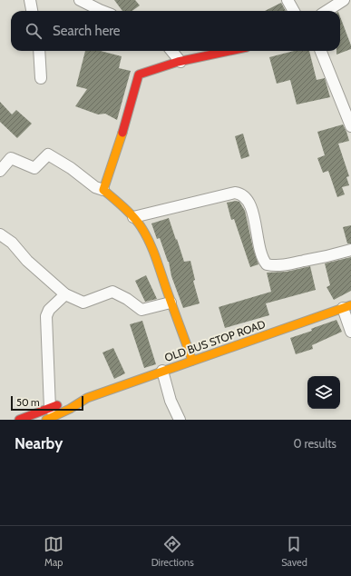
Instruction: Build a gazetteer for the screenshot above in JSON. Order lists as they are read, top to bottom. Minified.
{"streets":{"street":["OLD BUS STOP ROAD"]},"scale_bar":"50 m","page":{"search":"Search here","scale":"50 m","heading":["Nearby","0 results"],"nav":["Map","Directions","Saved"]}}
